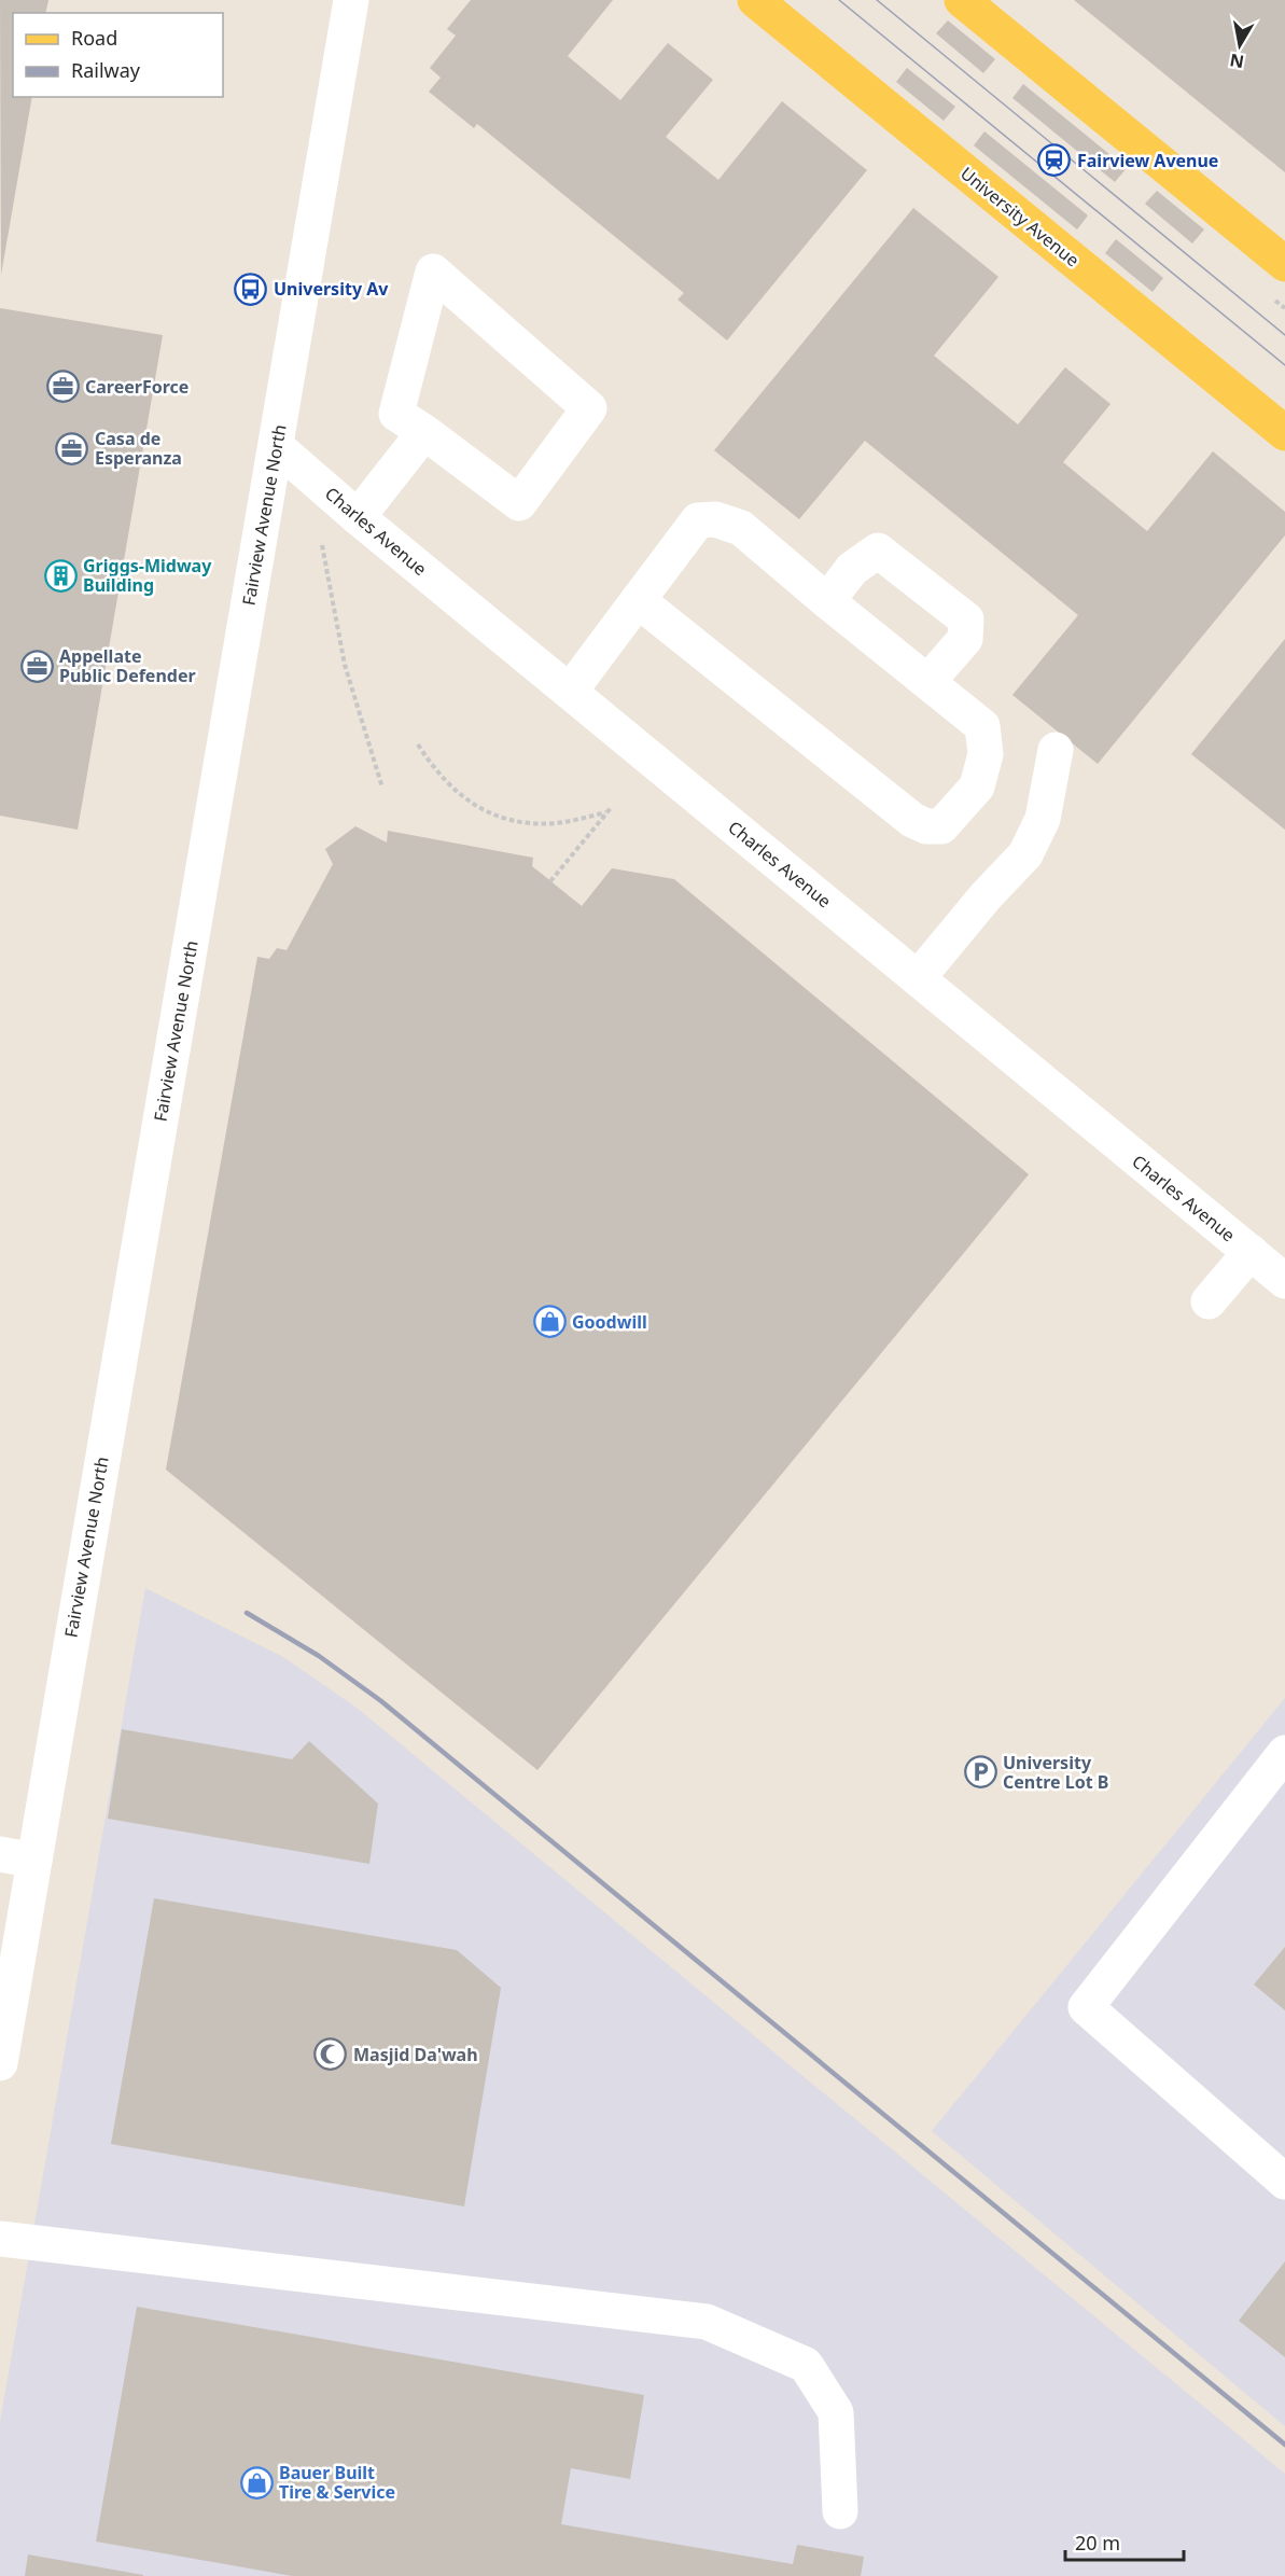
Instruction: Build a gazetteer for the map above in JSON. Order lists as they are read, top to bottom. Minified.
{"streets":{"main road":["University Avenue"],"street":["Fairview Avenue North","Charles Avenue"]},"crossings":[["Fairview Avenue North","Charles Avenue"]],"places":{"station":["Fairview Avenue"],"bus stop":["University Av"],"office":["CareerForce","Casa de Esperanza","Appellate Public Defender"],"building":["Griggs-Midway Building"],"shop":["Goodwill","Bauer Built Tire & Service"],"parking":["University Centre Lot B"],"mosque":["Masjid Da'wah"]},"legend":["Road","Railway"],"scale_bar":"20 m","north":"bottom"}
